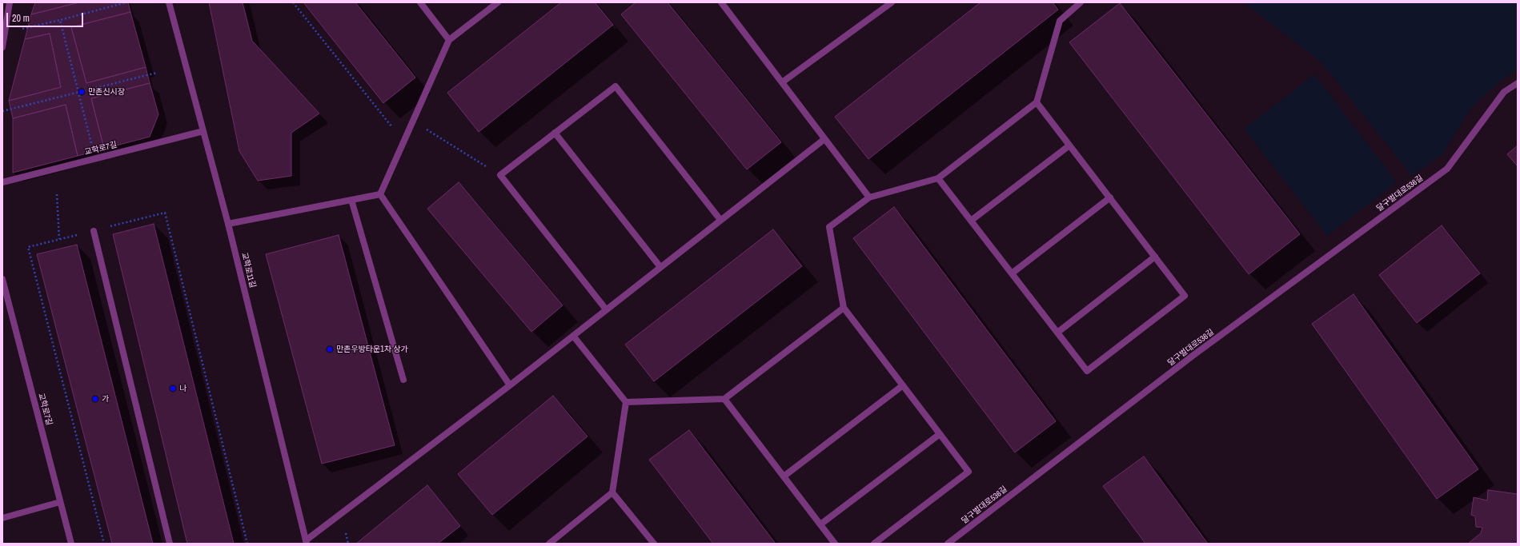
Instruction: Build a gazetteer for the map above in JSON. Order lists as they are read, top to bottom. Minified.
{"streets":{"street":["교학로7길","달구벌대로536길","교학로11길"]},"crossings":[["교학로7길","교학로11길"]],"places":["만촌신시장","만촌우방타운1차 상가","나","가"],"scale_bar":"20 m"}
